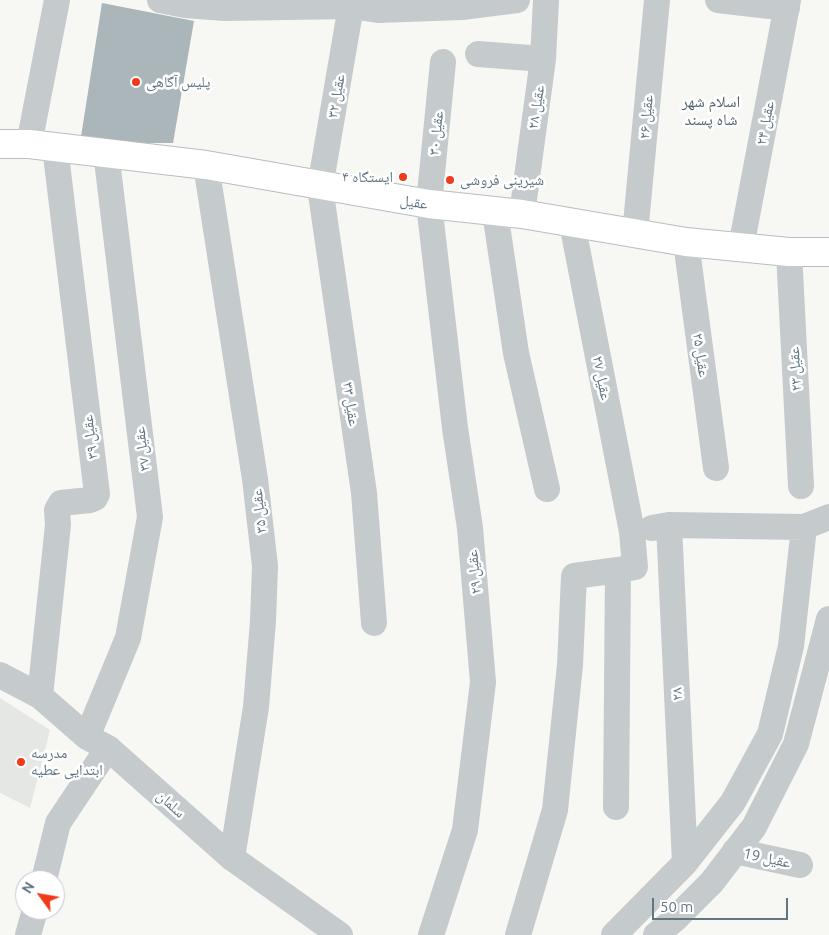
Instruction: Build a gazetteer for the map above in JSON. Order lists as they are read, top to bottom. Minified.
{"streets":{"main road":["عقیل"],"street":["عقیل ۳۲","۲۸ عقیل","عقیل ۲۶","عقیل ۲۴","عقیل ۳۰","عقیل ۲۵","عقیل ۲۳","عقیل ۲۷","عقیل ۳۳","عقیل ۳۹","عقیل ۳۷","عقیل ۳۵","عقیل ۲۹","۲۸","سلمان","عقیل 19"]},"crossings":[["عقیل ۳۲","عقیل"],["عقیل ۳۲","عقیل ۳۳"],["۲۸ عقیل","عقیل"],["عقیل ۲۶","عقیل"],["عقیل ۲۴","عقیل"],["عقیل ۳۰","عقیل"],["عقیل ۳۰","عقیل ۲۹"],["عقیل","عقیل ۲۵"],["عقیل","عقیل ۲۳"],["عقیل","عقیل ۲۷"],["عقیل","عقیل ۳۳"],["عقیل","عقیل ۳۹"],["عقیل","عقیل ۳۷"],["عقیل","عقیل ۳۵"],["عقیل","عقیل ۲۹"],["عقیل ۳۹","سلمان"],["عقیل ۳۷","سلمان"],["عقیل ۳۵","سلمان"]],"districts":["اسلام شهر شاه پسند"],"places":["پلیس آگاهی","ایستگاه ۴","شیرینی فروشی","مدرسه ابتدایی عطیه"],"scale_bar":"50 m","north":"top left"}
